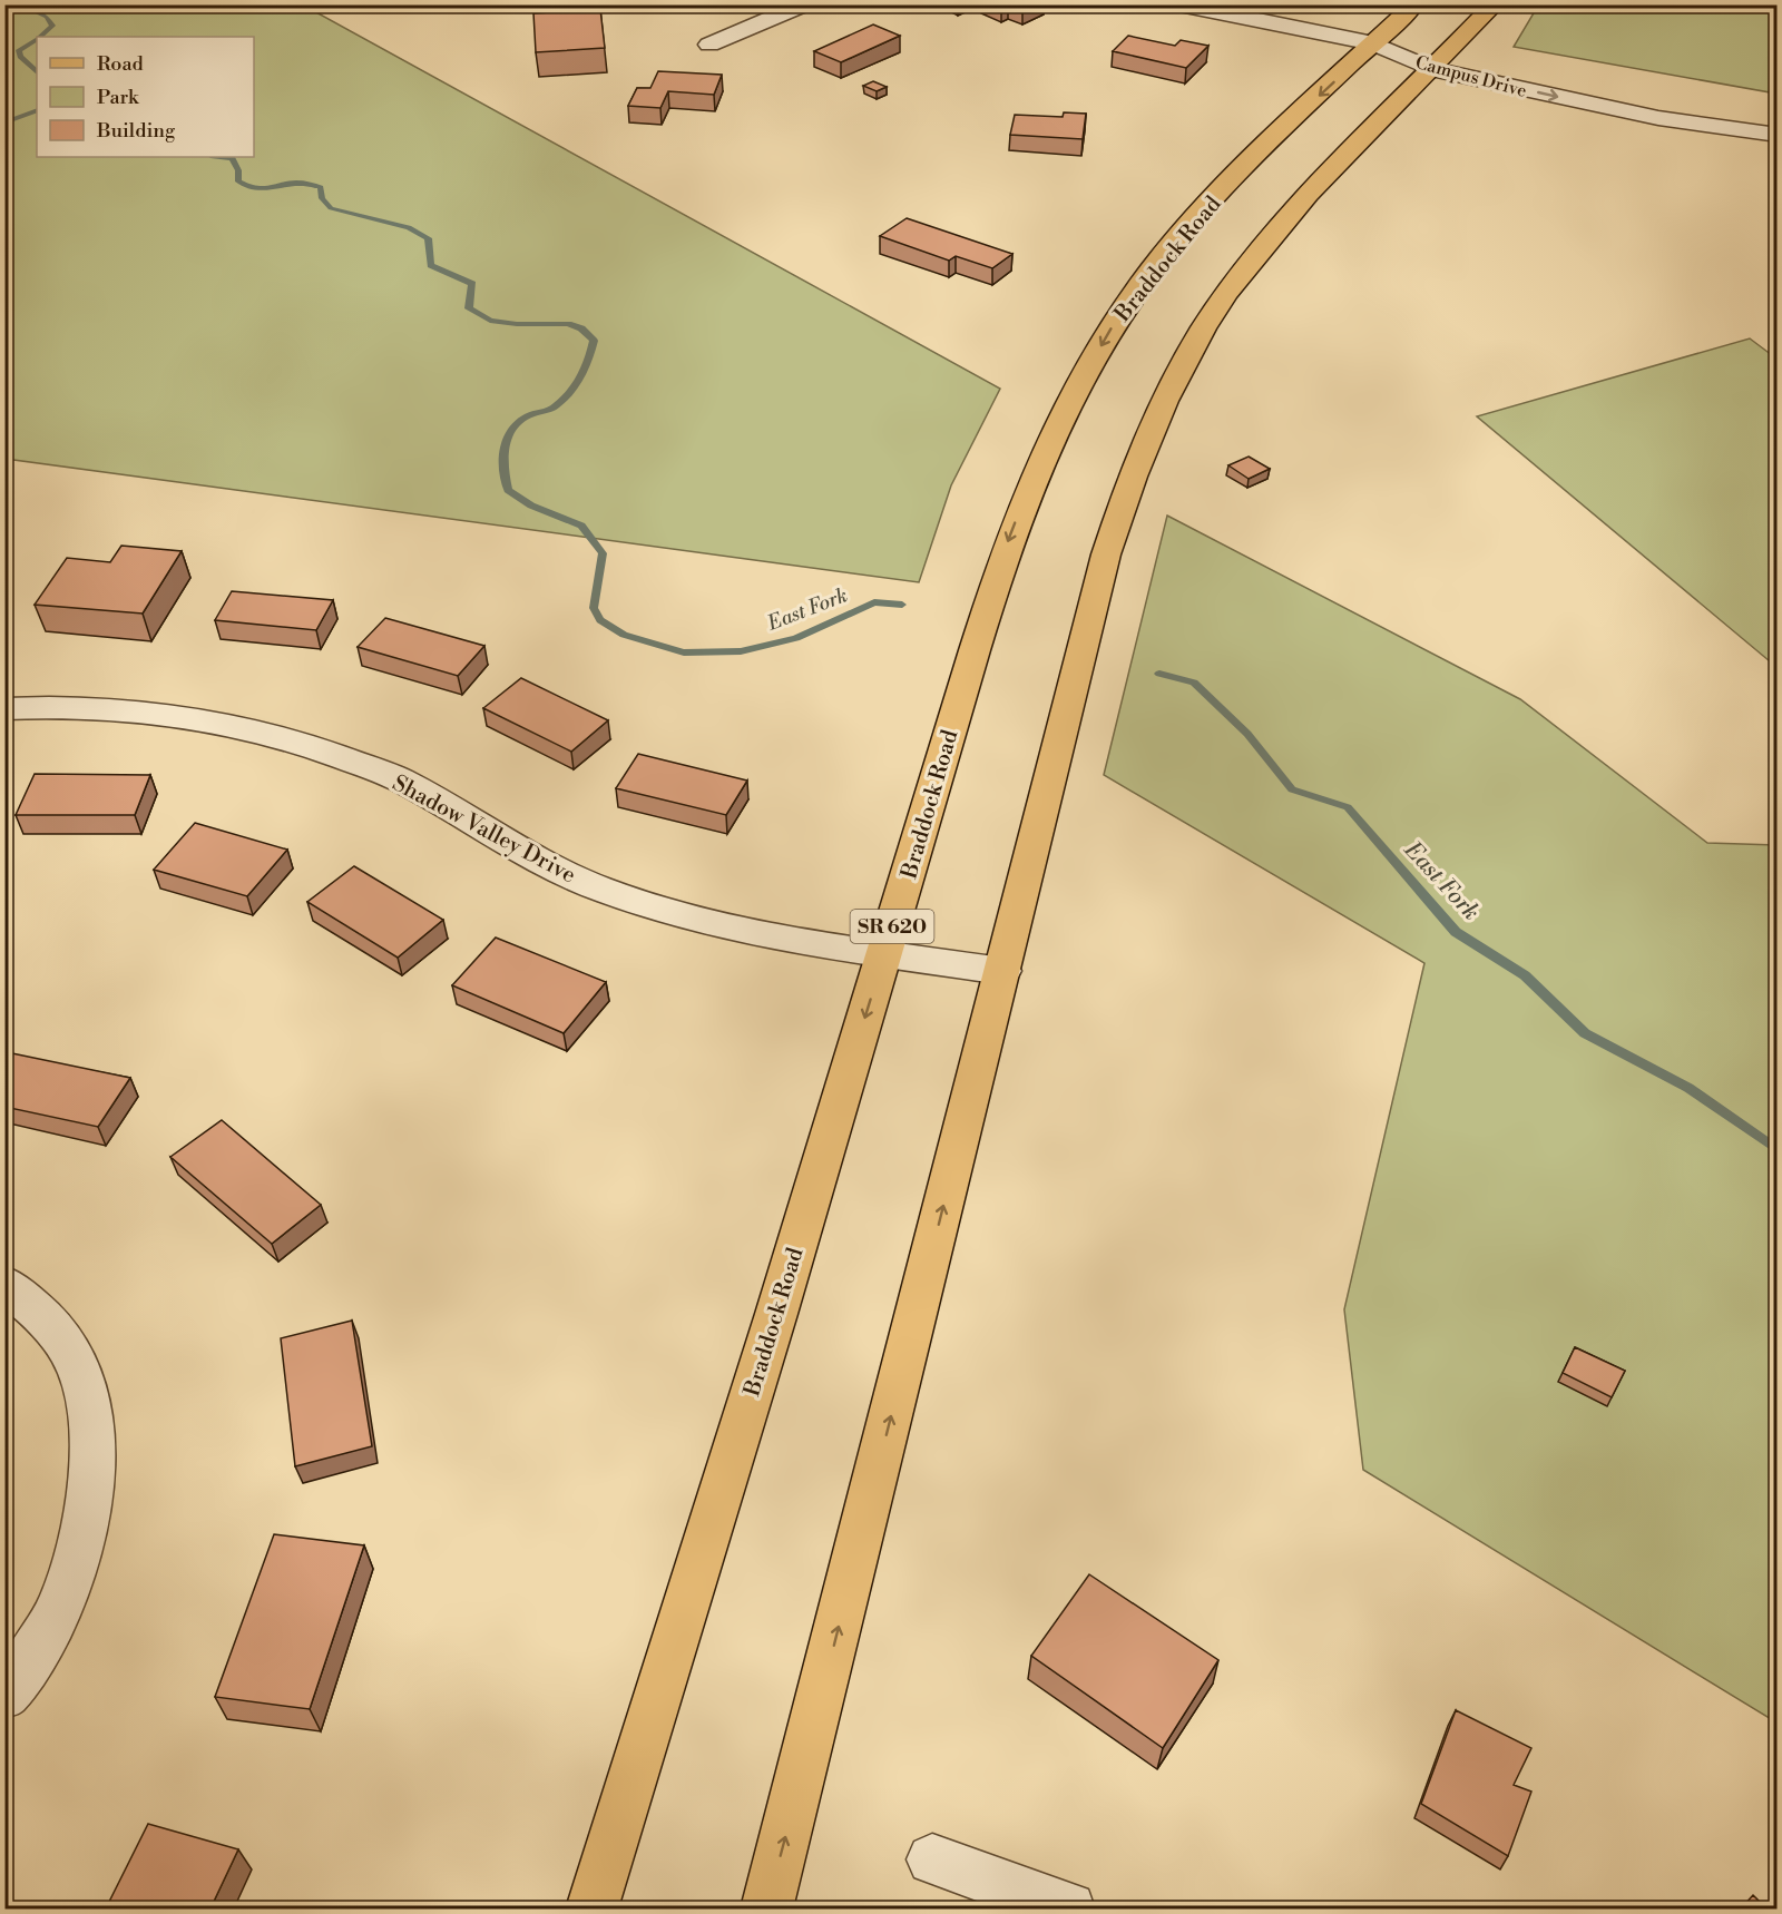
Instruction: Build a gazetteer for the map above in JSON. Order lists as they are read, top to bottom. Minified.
{"streets":{"main road":["Braddock Road","SR 620"],"street":["Campus Drive","Shadow Valley Drive"]},"crossings":[["Campus Drive","Braddock Road"],["Braddock Road","Shadow Valley Drive"]],"water":["East Fork"],"legend":["Road","Park","Building"]}
